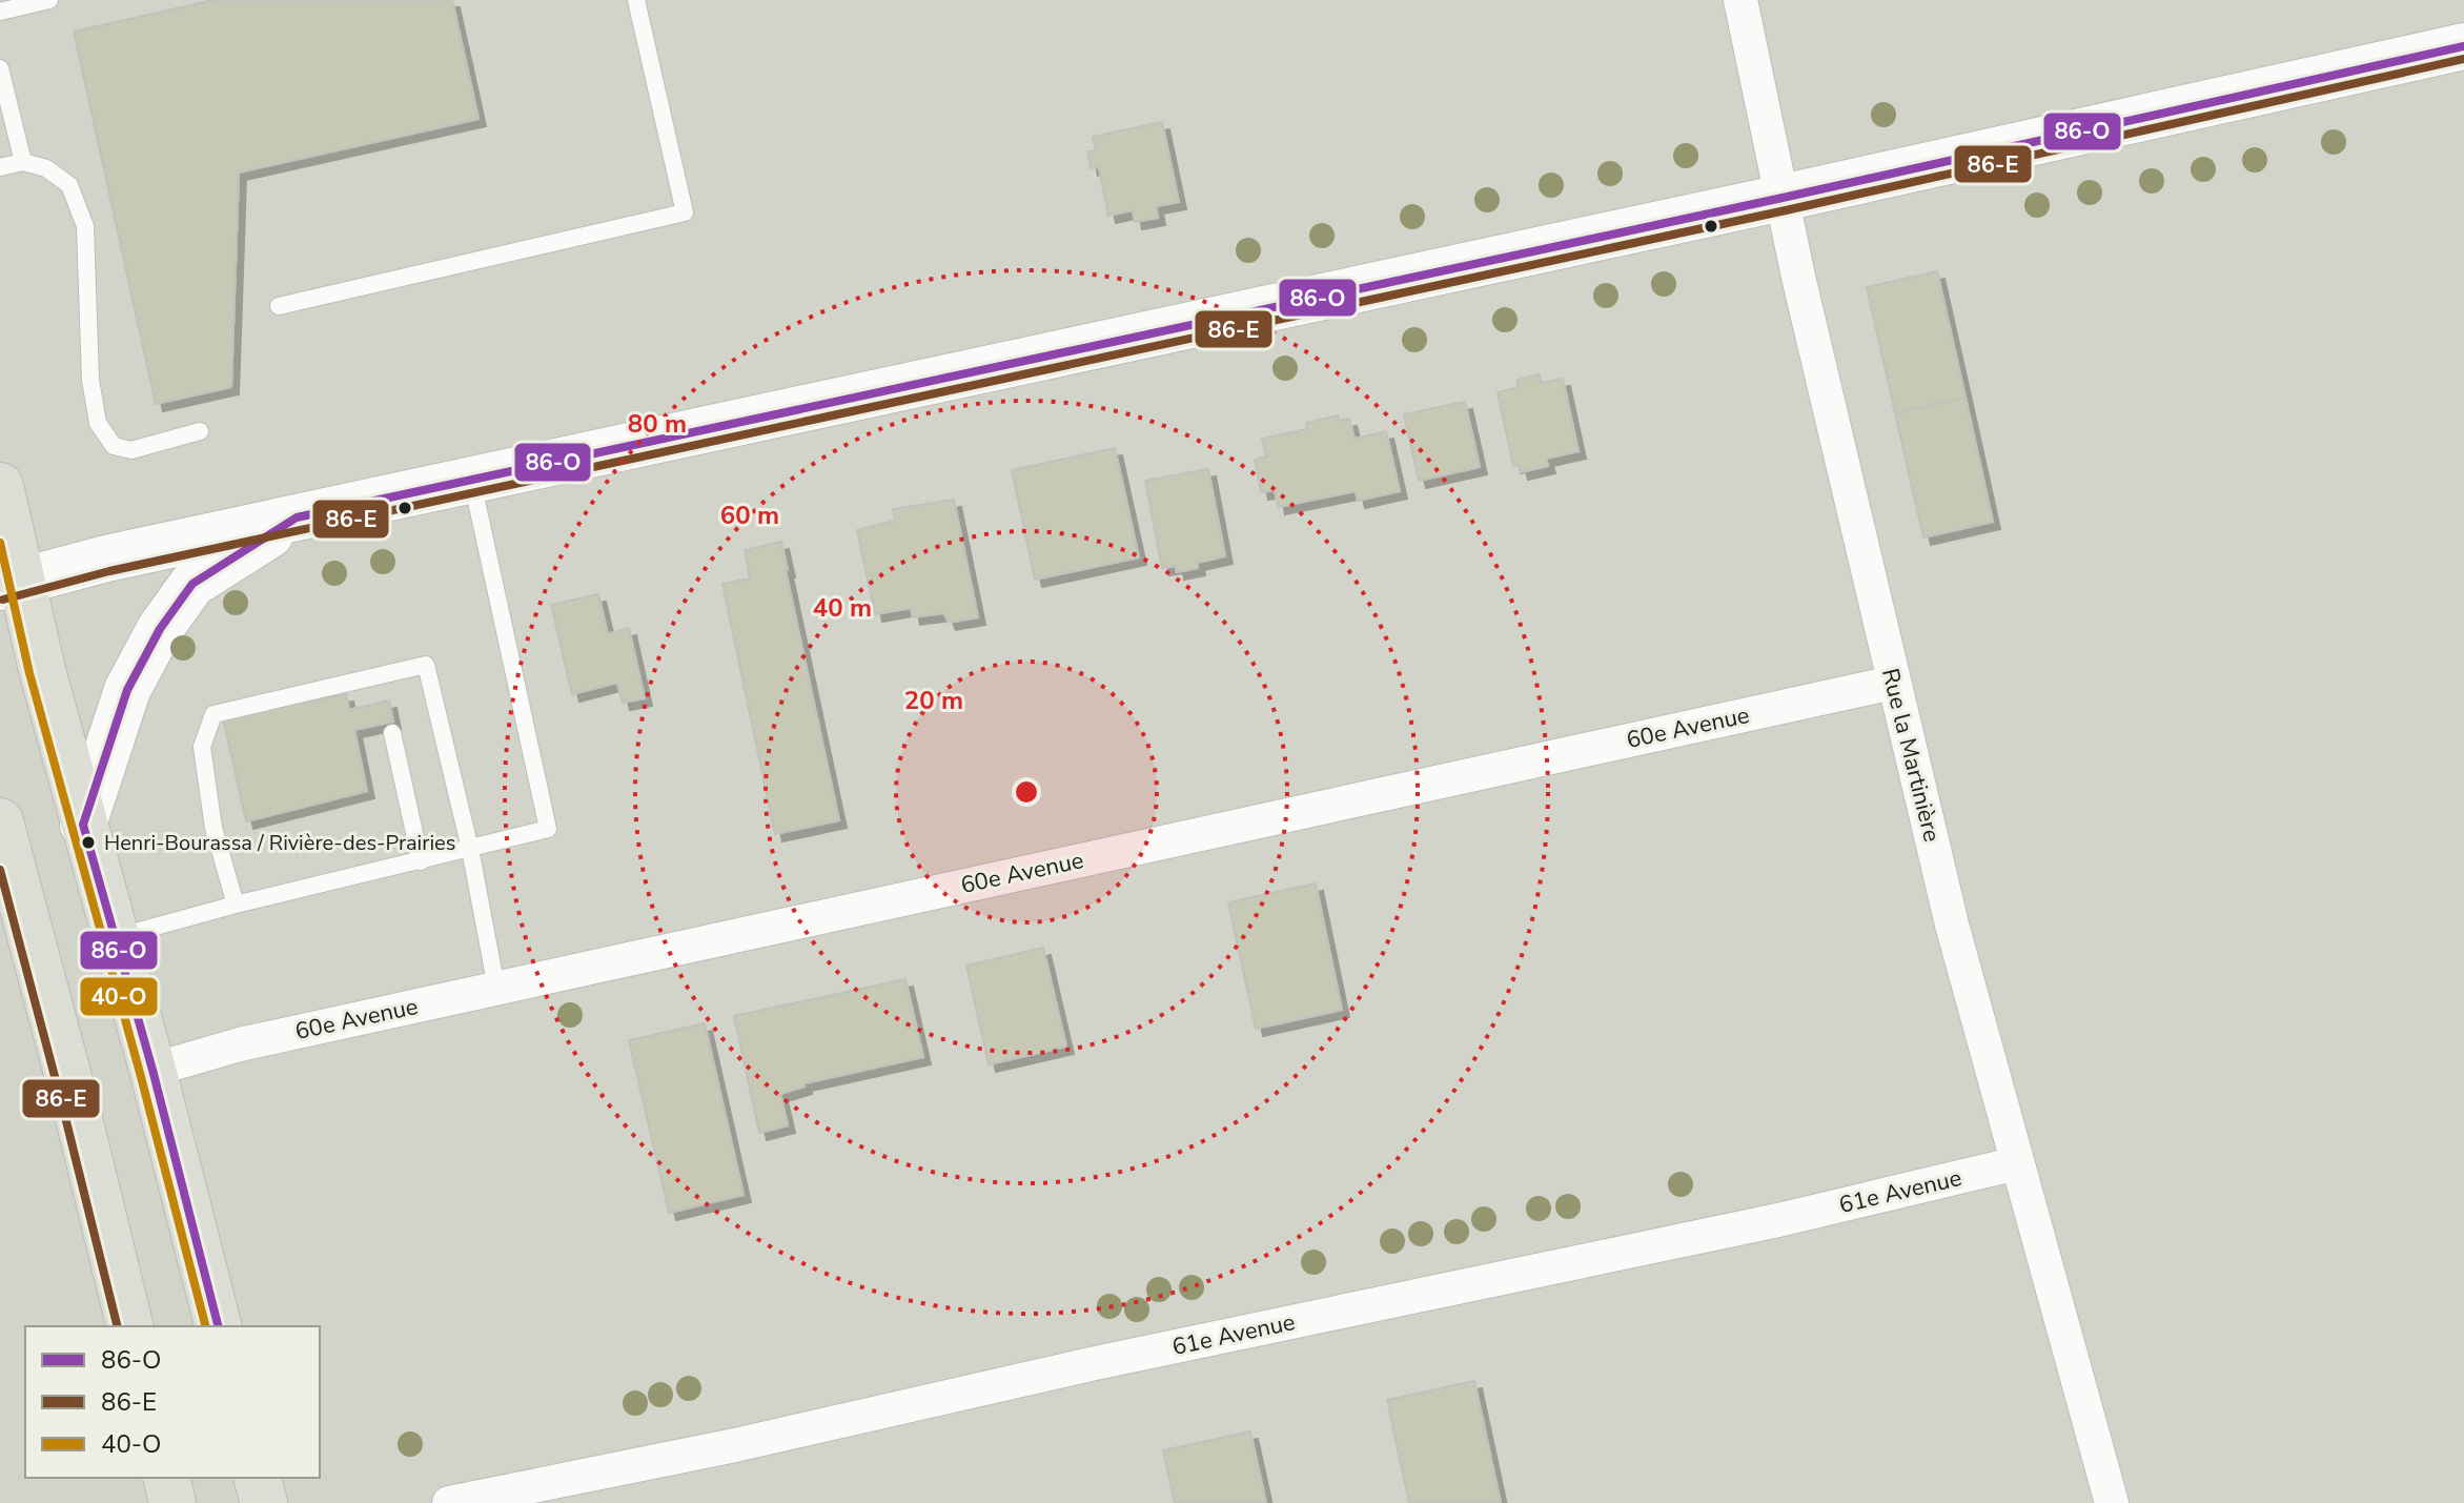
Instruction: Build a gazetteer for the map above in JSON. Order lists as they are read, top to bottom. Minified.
{"streets":{"street":["60e Avenue","Rue la Martinière","61e Avenue"]},"crossings":[["60e Avenue","Rue la Martinière"],["Rue la Martinière","61e Avenue"]],"places":["Henri-Bourassa / Rivière-des-Prairies"],"lines":["transit line 86-O","transit line 86-E","transit line 40-O"],"legend":["86-O","86-E","40-O"],"rings":["80 m","60 m","40 m","20 m"]}
